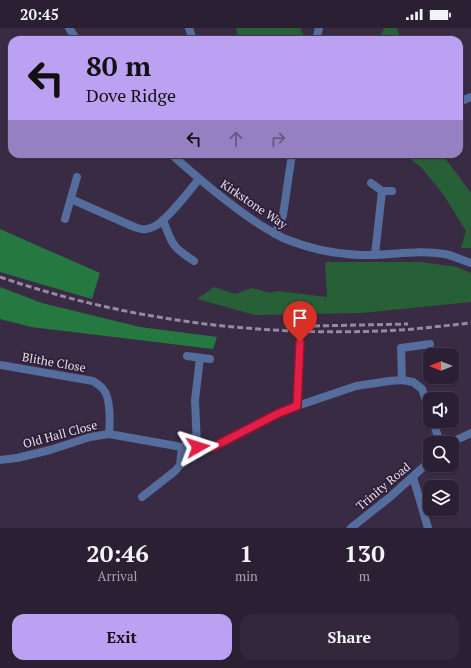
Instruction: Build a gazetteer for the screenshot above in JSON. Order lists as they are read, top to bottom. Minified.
{"streets":{"street":["Kirkstone Way","Blithe Close","Old Hall Close","Trinity Road"]},"crossings":[["Blithe Close","Old Hall Close"]],"north":"left","page":{"status":"20:45","turn":["80 m","Dove Ridge"],"eta":["20:46","Arrival","1","min","130","m"],"buttons":["Exit","Share"]}}
